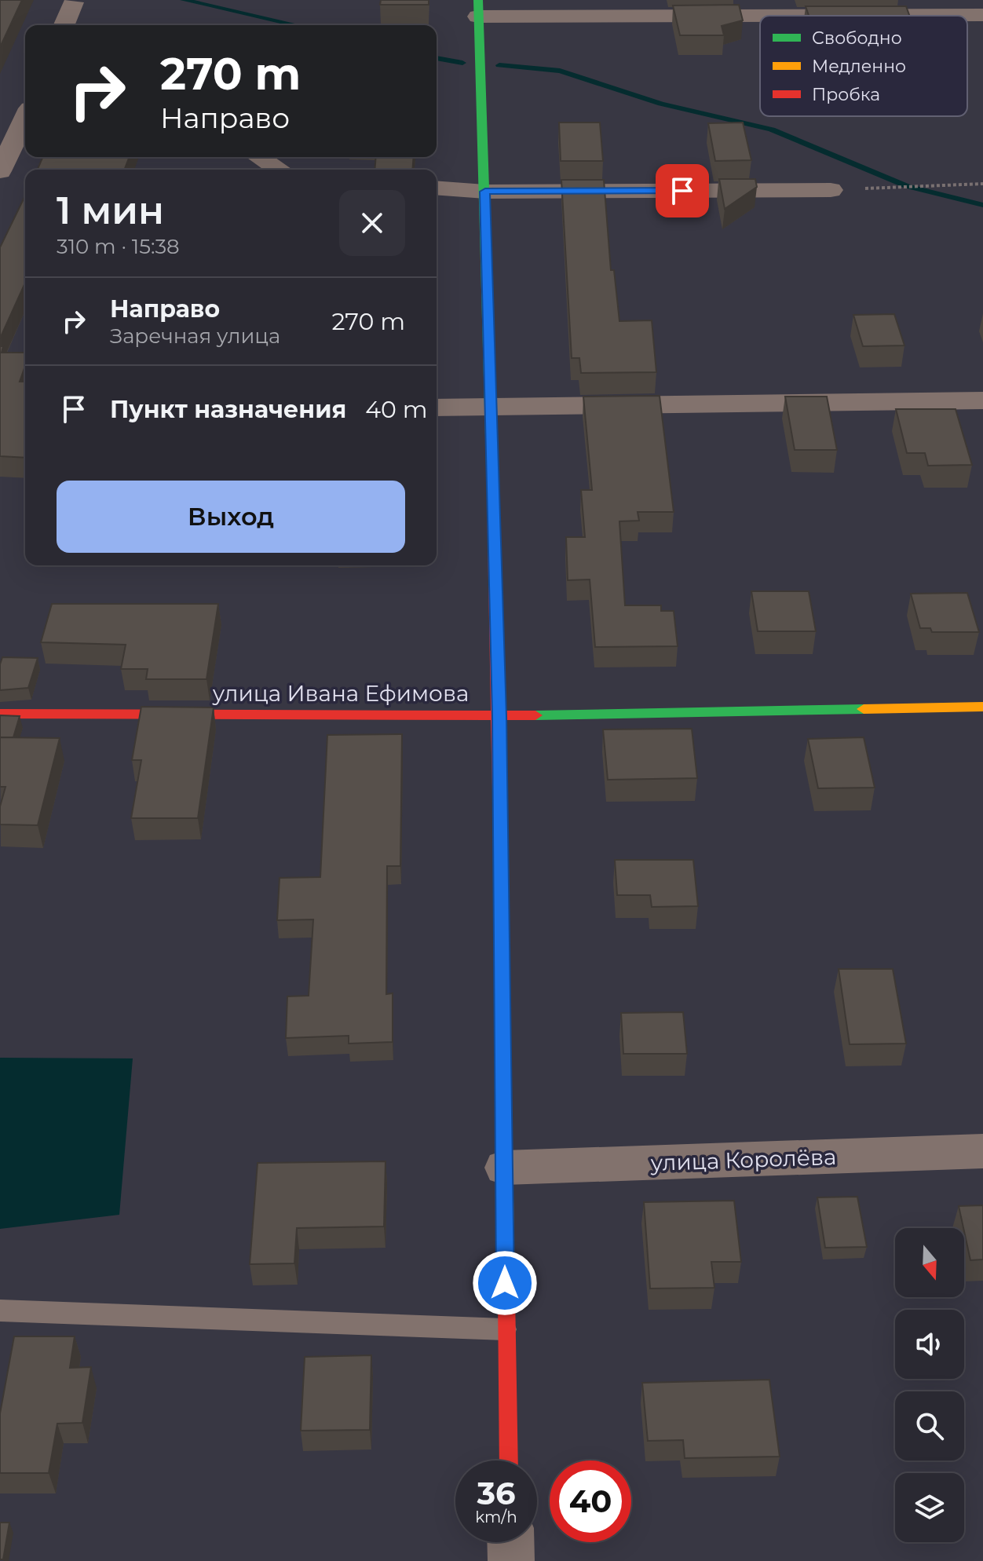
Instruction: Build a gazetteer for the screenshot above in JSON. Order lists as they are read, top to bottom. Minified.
{"streets":{"street":["улица Ивана Ефимова","улица Королёва"]},"legend":["Свободно","Медленно","Пробка"],"north":"bottom","page":{"turn":["270 m","Направо"],"heading":["1 мин","310 m · 15:38"],"list":[{"name":"Направо","note":"Заречная улица","value":"270 m"},{"name":"Пункт назначения","value":"40 m"}],"buttons":"Выход","speed":"36 km/h","limit":"40"}}
